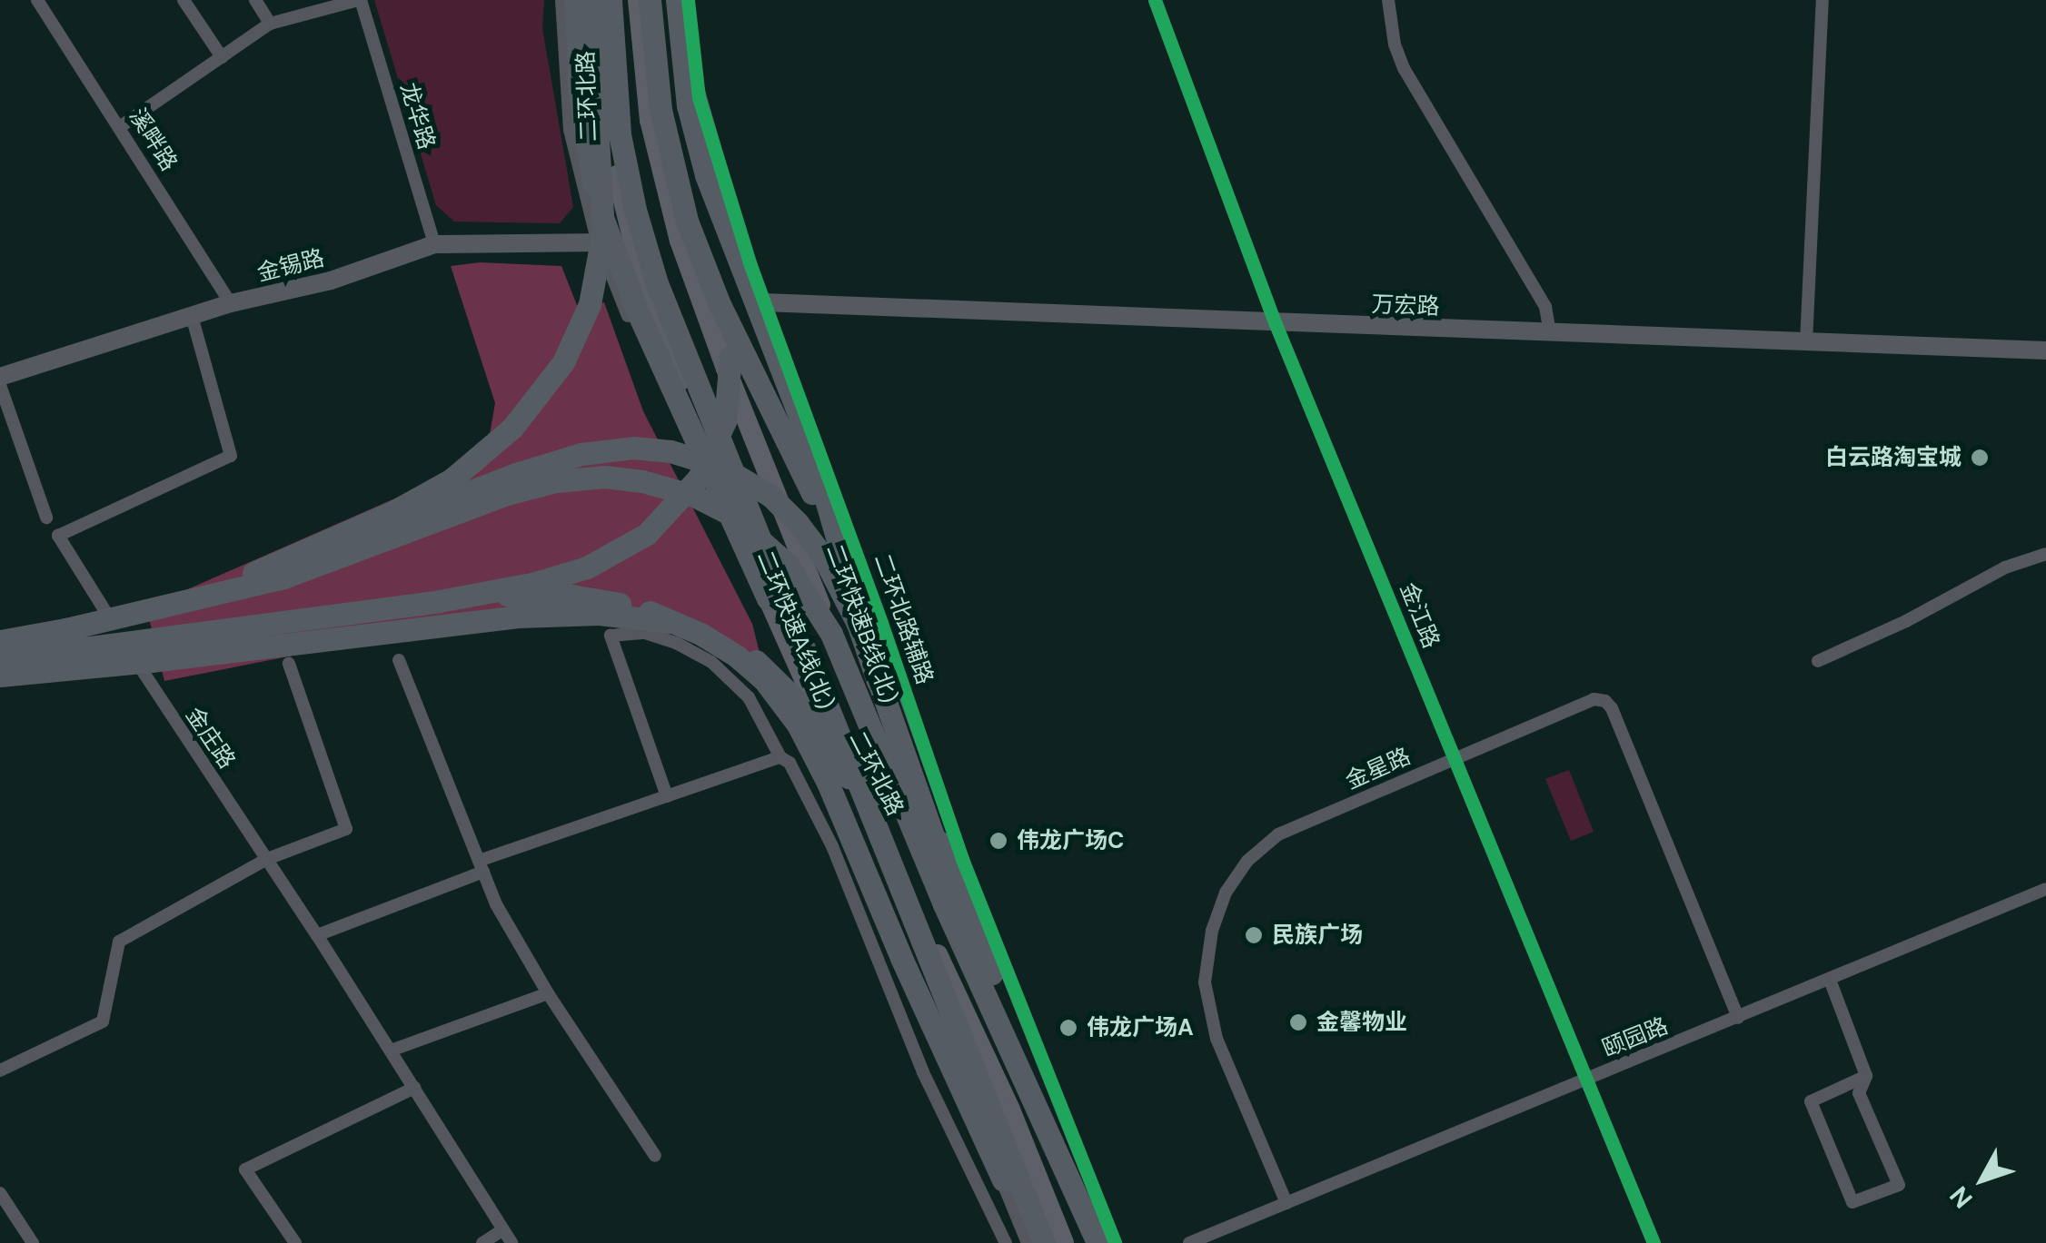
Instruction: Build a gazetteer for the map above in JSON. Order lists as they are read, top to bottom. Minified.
{"streets":{"highway":["二环快速B线(北)","二环快速A线(北)"],"main road":["二环北路"],"street":["龙华路","溪畔路","金锡路","万宏路","金江路","二环北路辅路","金庄路","金星路","颐园路"]},"crossings":[["二环北路","二环快速A线(北)"],["龙华路","金锡路"],["溪畔路","金锡路"],["金锡路","金庄路"],["万宏路","金江路"],["万宏路","二环北路辅路"],["金江路","金星路"],["金江路","颐园路"],["金星路","颐园路"]],"places":["白云路淘宝城","伟龙广场C","民族广场","金馨物业","伟龙广场A"],"north":"bottom left"}
